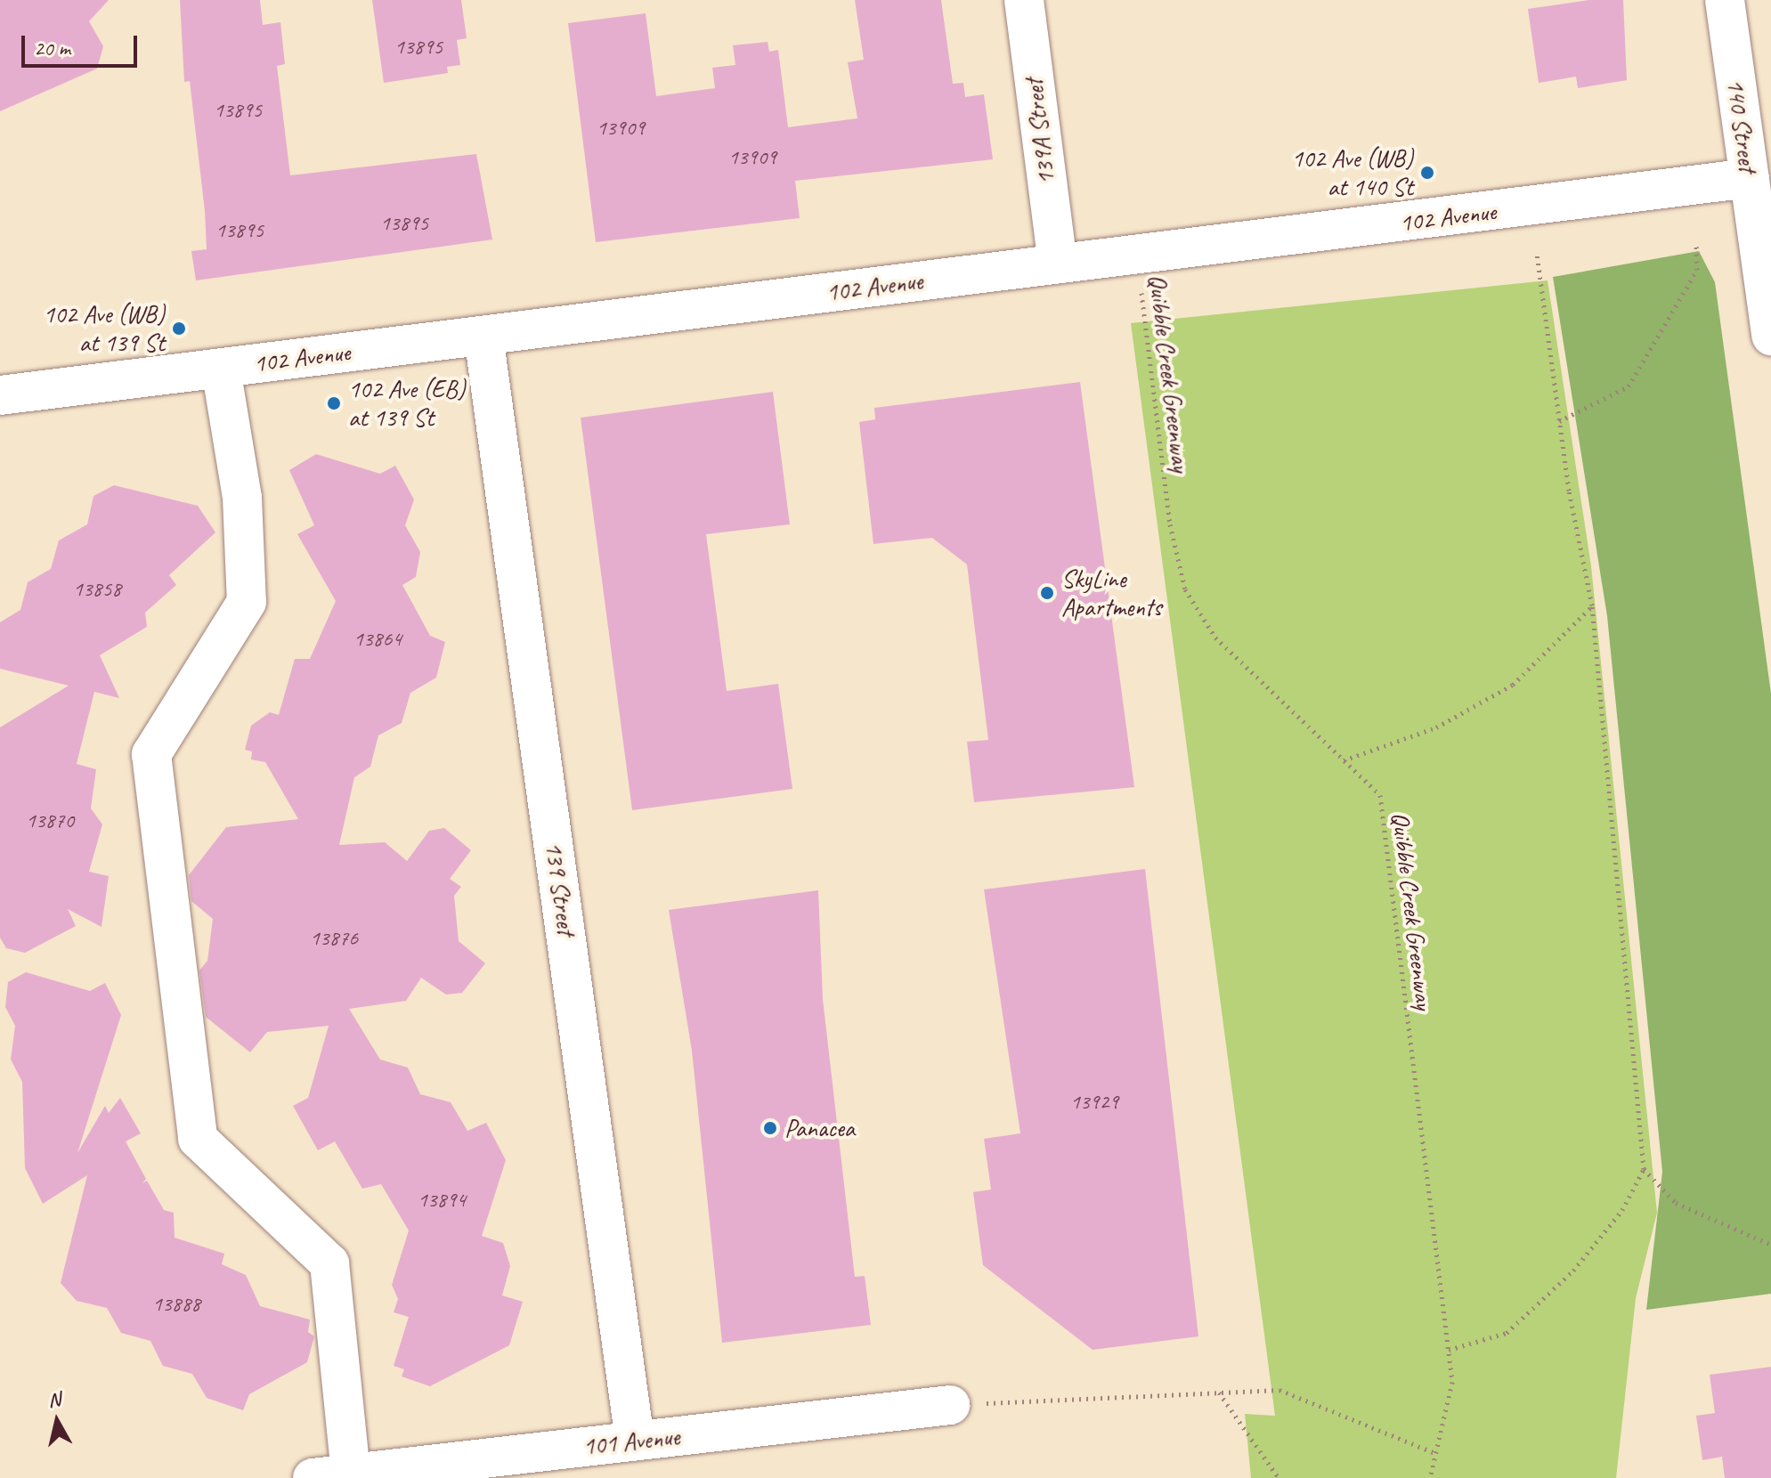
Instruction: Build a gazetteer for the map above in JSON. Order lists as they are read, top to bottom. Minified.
{"streets":{"street":["140 Street","139A Street","102 Avenue","139 Street","101 Avenue"],"path":["Quibble Creek Greenway"]},"crossings":[["140 Street","102 Avenue"],["139A Street","102 Avenue"],["102 Avenue","Quibble Creek Greenway"],["102 Avenue","139 Street"],["139 Street","101 Avenue"]],"places":["102 Ave (WB) at 140 St","102 Ave (WB) at 139 St","102 Ave (EB) at 139 St","SkyLine Apartments","Panacea"],"house_numbers":["13895","13895","13909","13909","13895","13895","13858","13864","13870","13876","13929","13894","13888"],"scale_bar":"20 m","north":"top"}
